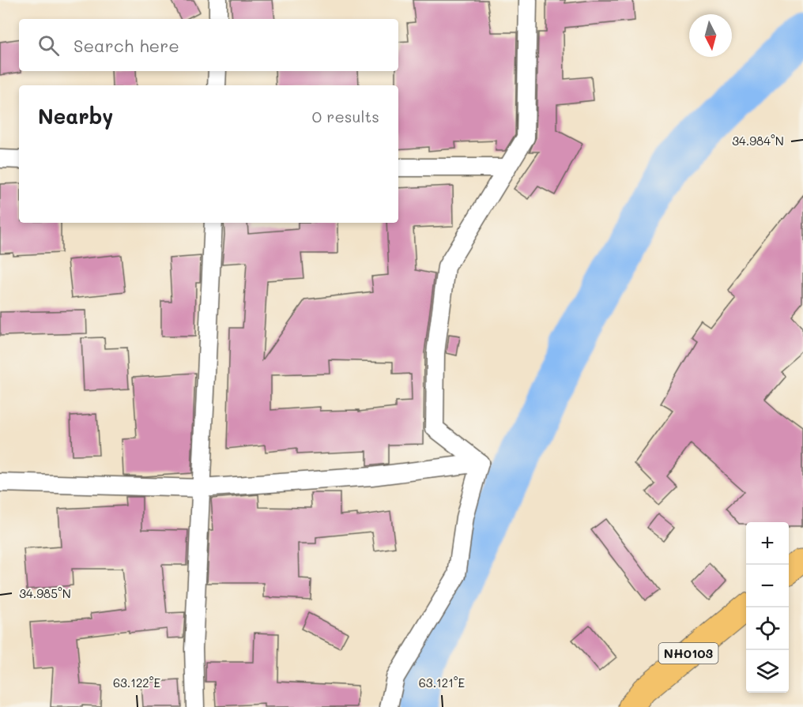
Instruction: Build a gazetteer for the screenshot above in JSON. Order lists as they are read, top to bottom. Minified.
{"streets":{"highway":["NH0103"]},"north":"bottom","page":{"search":"Search here","heading":["Nearby","0 results"],"map_buttons":["+","−"]},"coordinates":["34.984°N","34.985°N","63.122°E","63.121°E"]}
